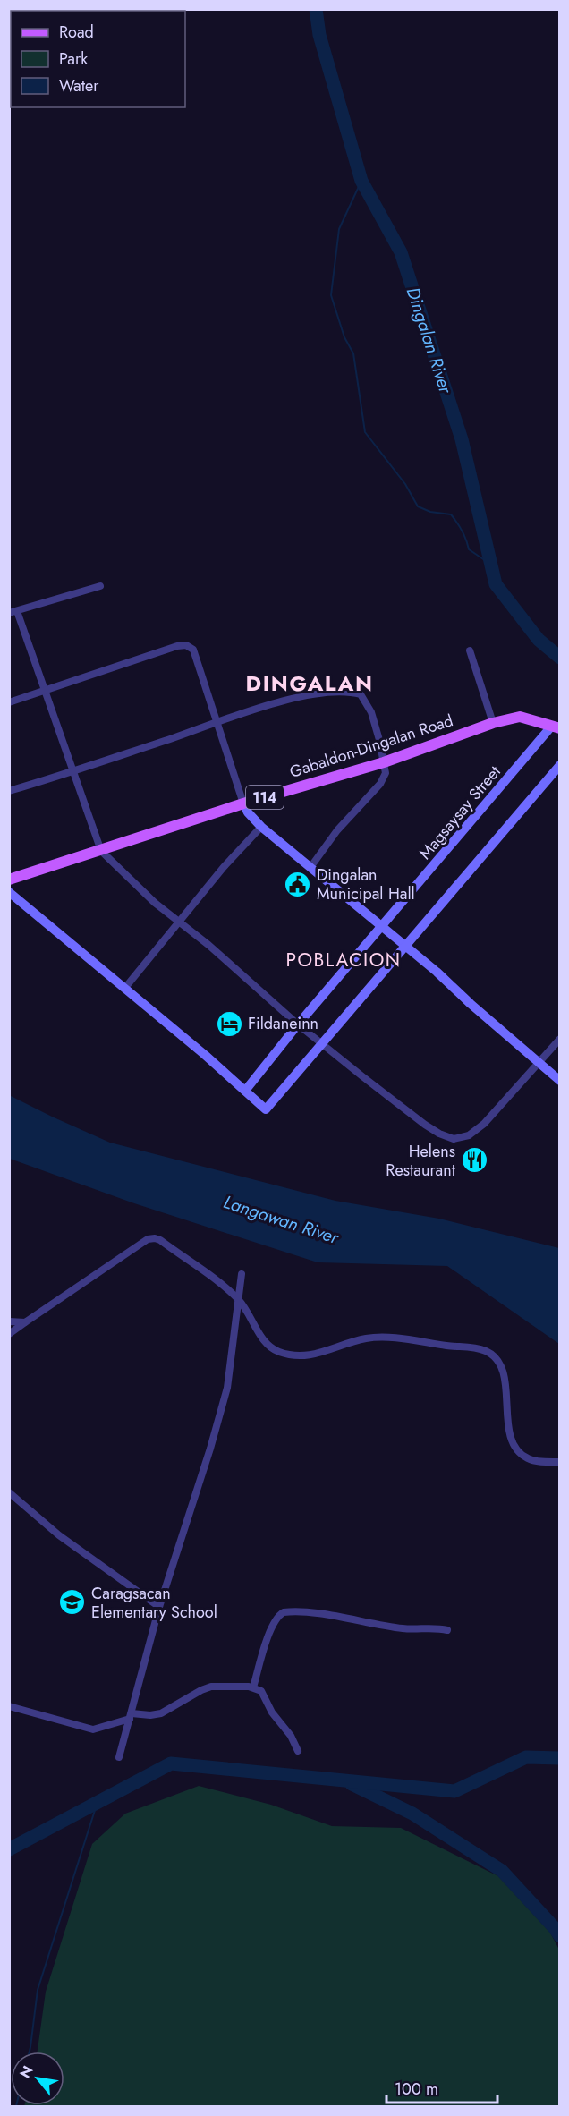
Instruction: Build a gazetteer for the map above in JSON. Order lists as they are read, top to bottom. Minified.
{"streets":{"main road":["Gabaldon-Dingalan Road","114"],"street":["Magsaysay Street"]},"crossings":[["Gabaldon-Dingalan Road","Magsaysay Street"]],"districts":["DINGALAN","POBLACION"],"water":["Dingalan River","Langawan River"],"places":{"public building":["Dingalan Municipal Hall"],"hotel":["Fildaneinn"],"restaurant":["Helens Restaurant"],"school or university":["Caragsacan Elementary School"]},"legend":["Road","Park","Water"],"scale_bar":"100 m","north":"top left"}
